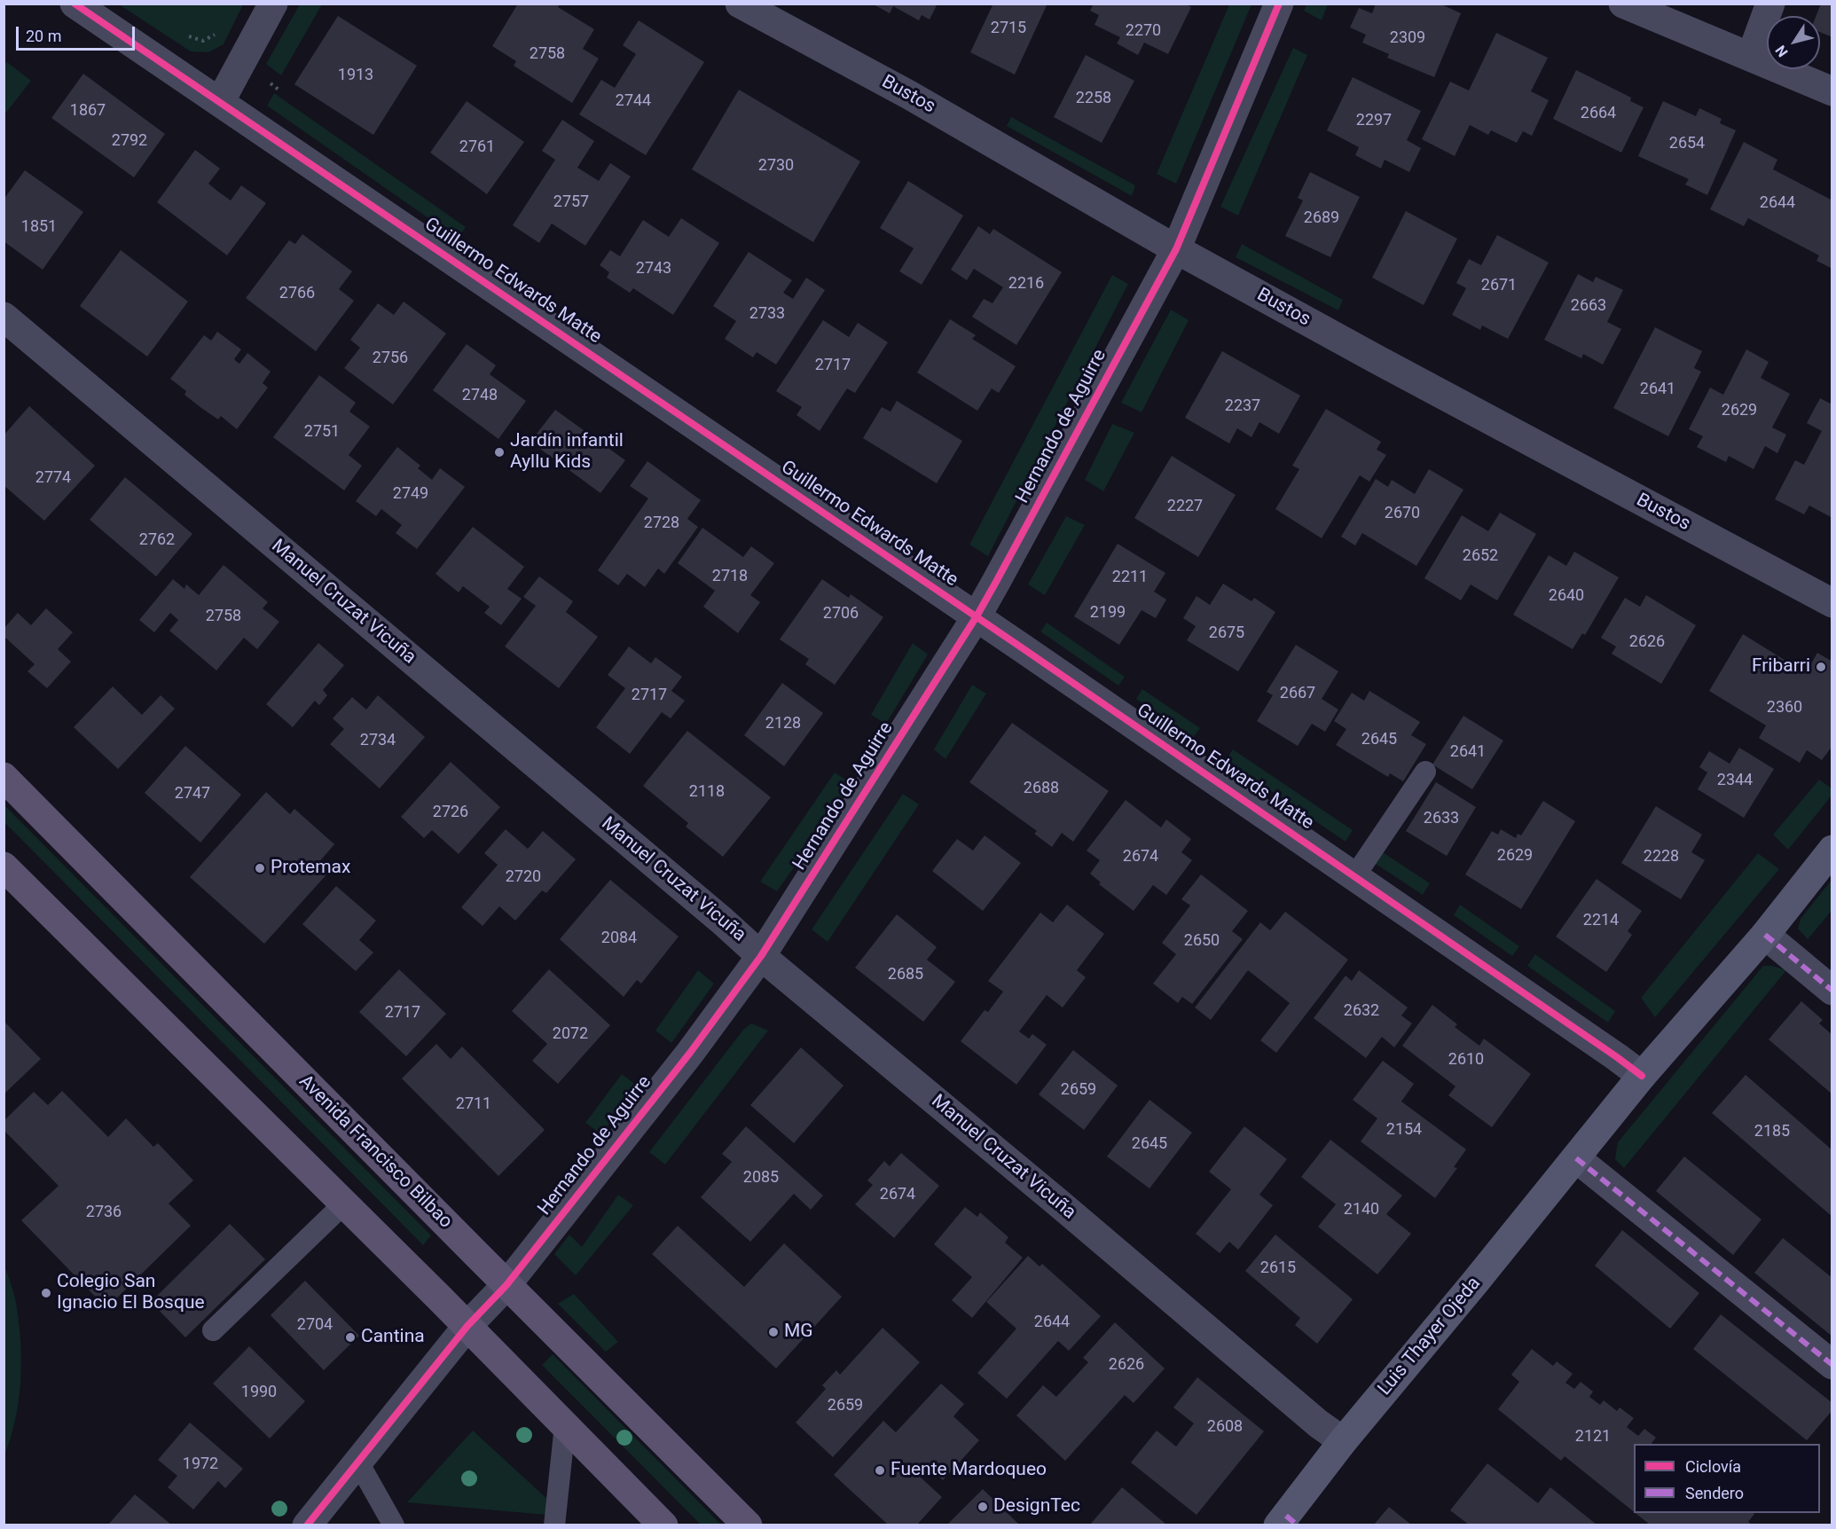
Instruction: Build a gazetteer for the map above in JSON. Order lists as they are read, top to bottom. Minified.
{"streets":{"main road":["Avenida Francisco Bilbao"],"street":["Bustos","Guillermo Edwards Matte","Hernando de Aguirre","Manuel Cruzat Vicuña","Luis Thayer Ojeda"]},"crossings":[["Bustos","Hernando de Aguirre"],["Guillermo Edwards Matte","Hernando de Aguirre"],["Guillermo Edwards Matte","Luis Thayer Ojeda"],["Hernando de Aguirre","Manuel Cruzat Vicuña"],["Hernando de Aguirre","Avenida Francisco Bilbao"],["Manuel Cruzat Vicuña","Luis Thayer Ojeda"]],"places":["Jardín infantil Ayllu Kids","Fribarri","Protemax","Colegio San Ignacio El Bosque","MG","Cantina","Fuente Mardoqueo","DesignTec"],"house_numbers":["2715","2270","2309","2758","1913","2258","2744","1867","2664","2297","2792","2654","2761","2730","2757","2644","2689","1851","2743","2216","2671","2766","2663","2733","2756","2717","2641","2748","2237","2629","2751","2774","2749","2227","2670","2728","2762","2652","2718","2211","2640","2199","2706","2758","2675","2626","2667","2717","2360","2128","2645","2734","2641","2344","2688","2118","2747","2726","2633","2629","2674","2228","2720","2214","2084","2650","2685","2632","2717","2072","2610","2659","2711","2154","2185","2645","2085","2674","2140","2736","2615","2644","2704","2626","1990","2659","2608","2121","1972"],"legend":["Ciclovía","Sendero"],"scale_bar":"20 m","north":"bottom left"}
